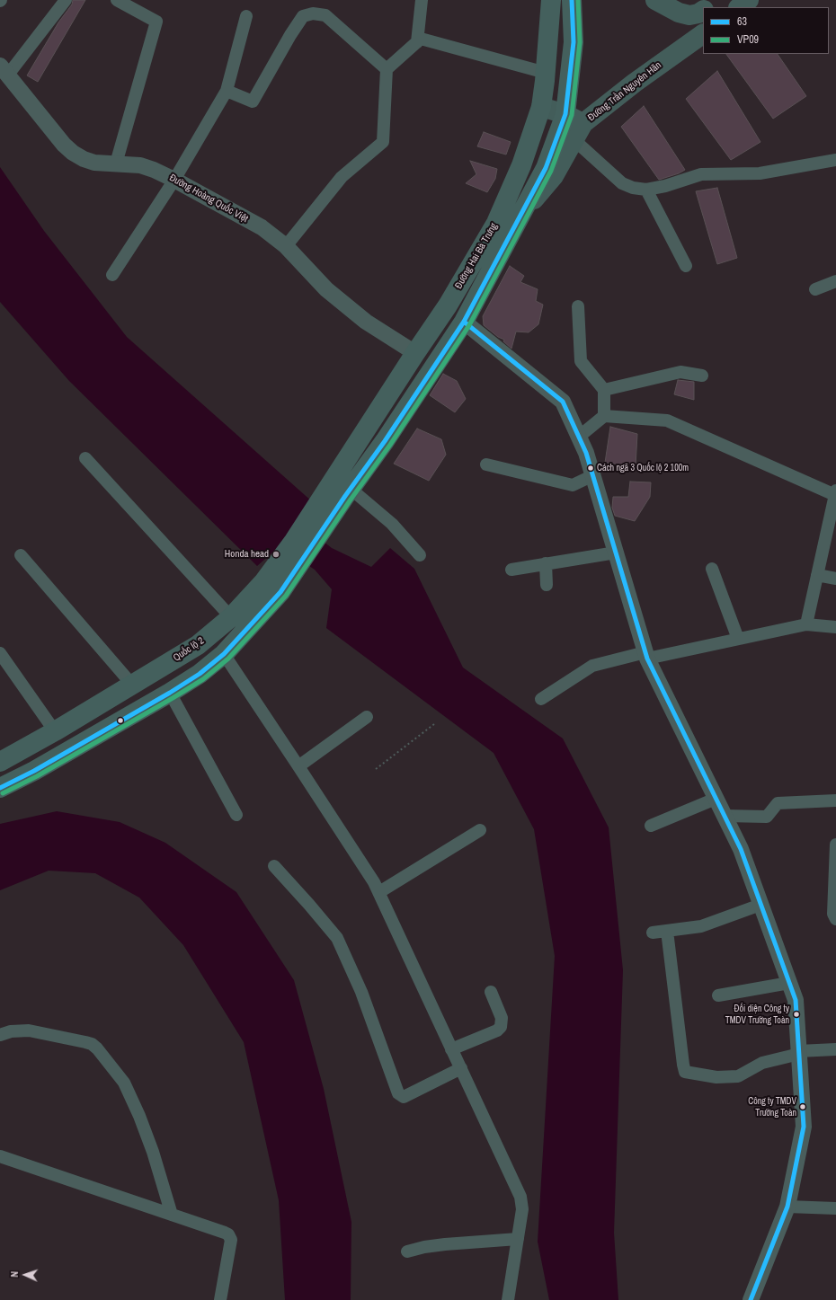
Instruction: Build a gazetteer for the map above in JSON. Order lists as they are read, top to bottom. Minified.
{"streets":{"highway":["Đường Hai Bà Trưng","Quốc lộ 2"],"main road":["Đường Trần Nguyên Hãn"],"street":["Đường Hoàng Quốc Việt"]},"crossings":[["Đường Trần Nguyên Hãn","Đường Hai Bà Trưng"],["Đường Hoàng Quốc Việt","Đường Hai Bà Trưng"],["Đường Hai Bà Trưng","Quốc lộ 2"]],"places":["Cách ngã 3 Quốc lộ 2 100m","Honda head","Đối diện Công ty TMDV Trường Toàn","Công ty TMDV Trường Toàn"],"lines":["transit line 63","transit line VP09"],"legend":["63","VP09"],"north":"left"}
